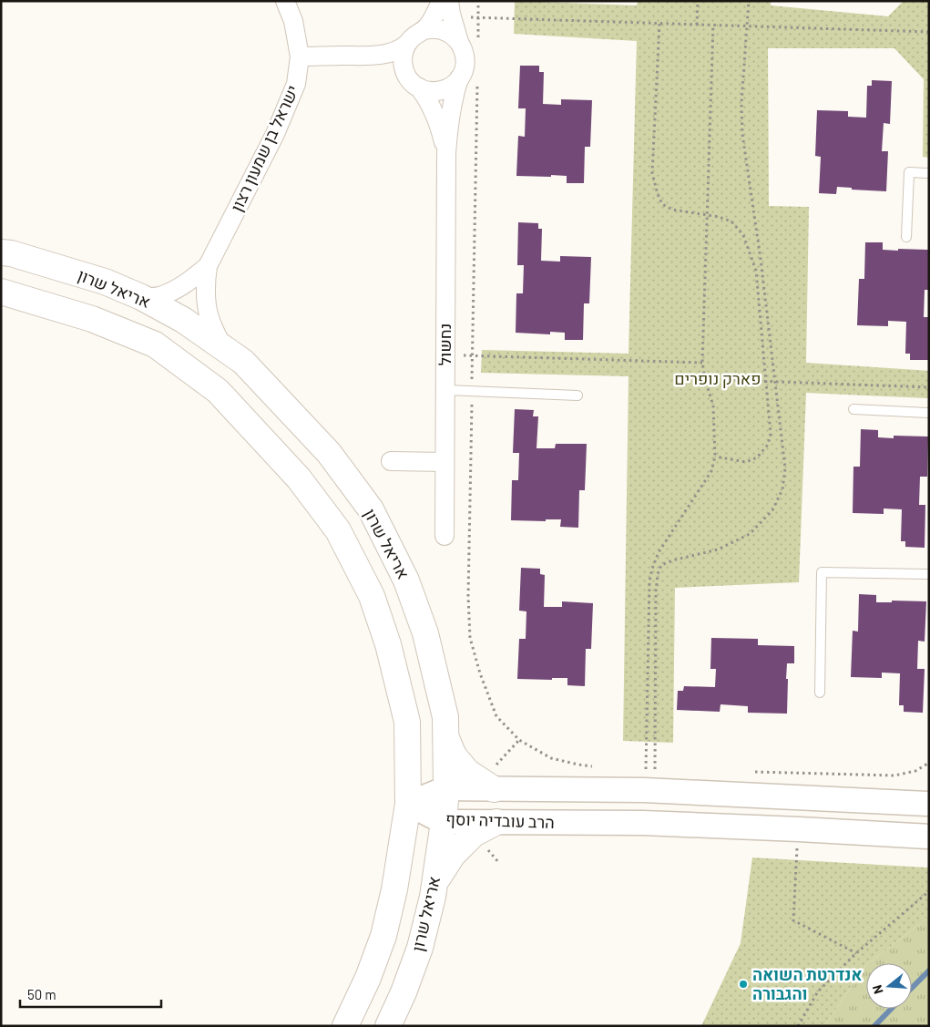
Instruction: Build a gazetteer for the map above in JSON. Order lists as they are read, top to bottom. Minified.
{"streets":{"main road":["אריאל שרון"],"street":["ישראל בן שמעון רצון","נחשול","הרב עובדיה יוסף"]},"crossings":[["ישראל בן שמעון רצון","אריאל שרון"],["אריאל שרון","הרב עובדיה יוסף"]],"parks":["פארק נופרים"],"places":["אנדרטת השואה והגבורה"],"scale_bar":"50 m","north":"left"}
